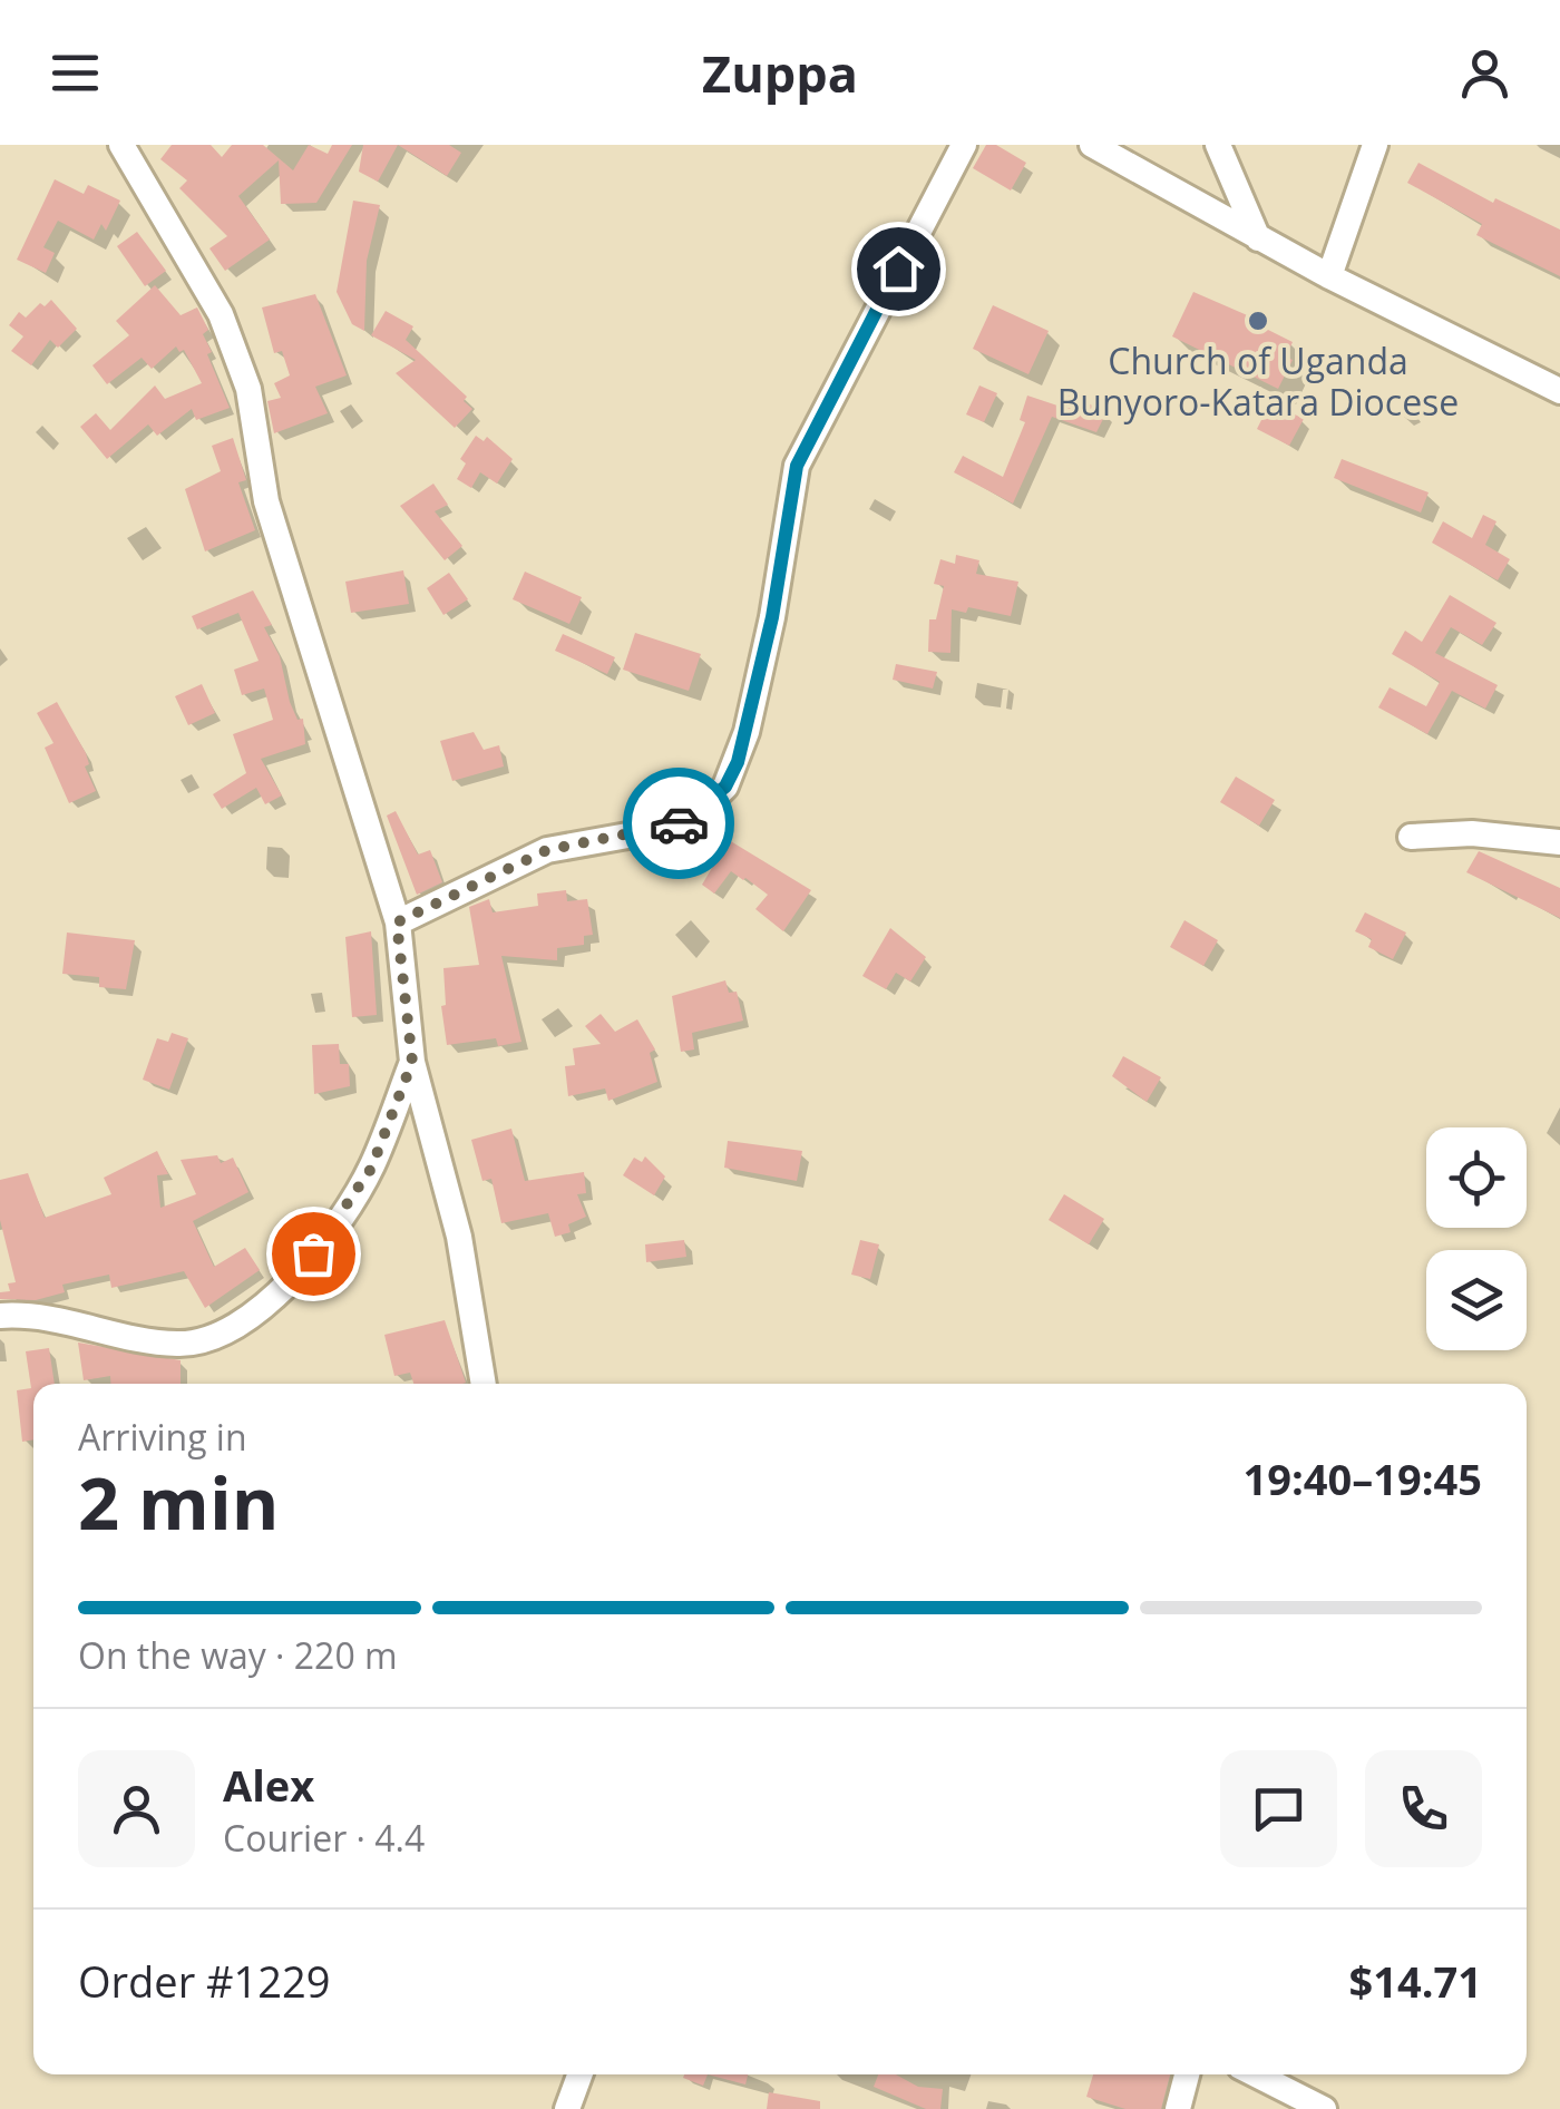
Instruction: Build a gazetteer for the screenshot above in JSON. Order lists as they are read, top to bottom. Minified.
{"places":["Church of Uganda Bunyoro-Katara Diocese"],"page":{"header":"Zuppa","heading":["2 min","Arriving in","19:40–19:45"],"panel":["Alex","Courier · 4.4","Order #1229","$14.71"],"bar":"On the way · 220 m"}}
